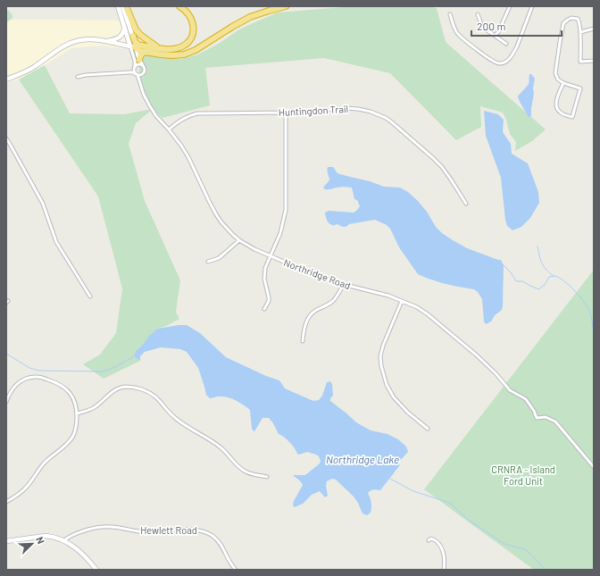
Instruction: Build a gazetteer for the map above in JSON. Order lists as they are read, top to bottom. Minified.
{"streets":{"street":["Huntingdon Trail","Northridge Road","Hewlett Road"]},"crossings":[["Huntingdon Trail","Northridge Road"]],"water":["Northridge Lake"],"parks":["CRNRA - Island Ford Unit"],"scale_bar":"200 m","north":"top right"}
